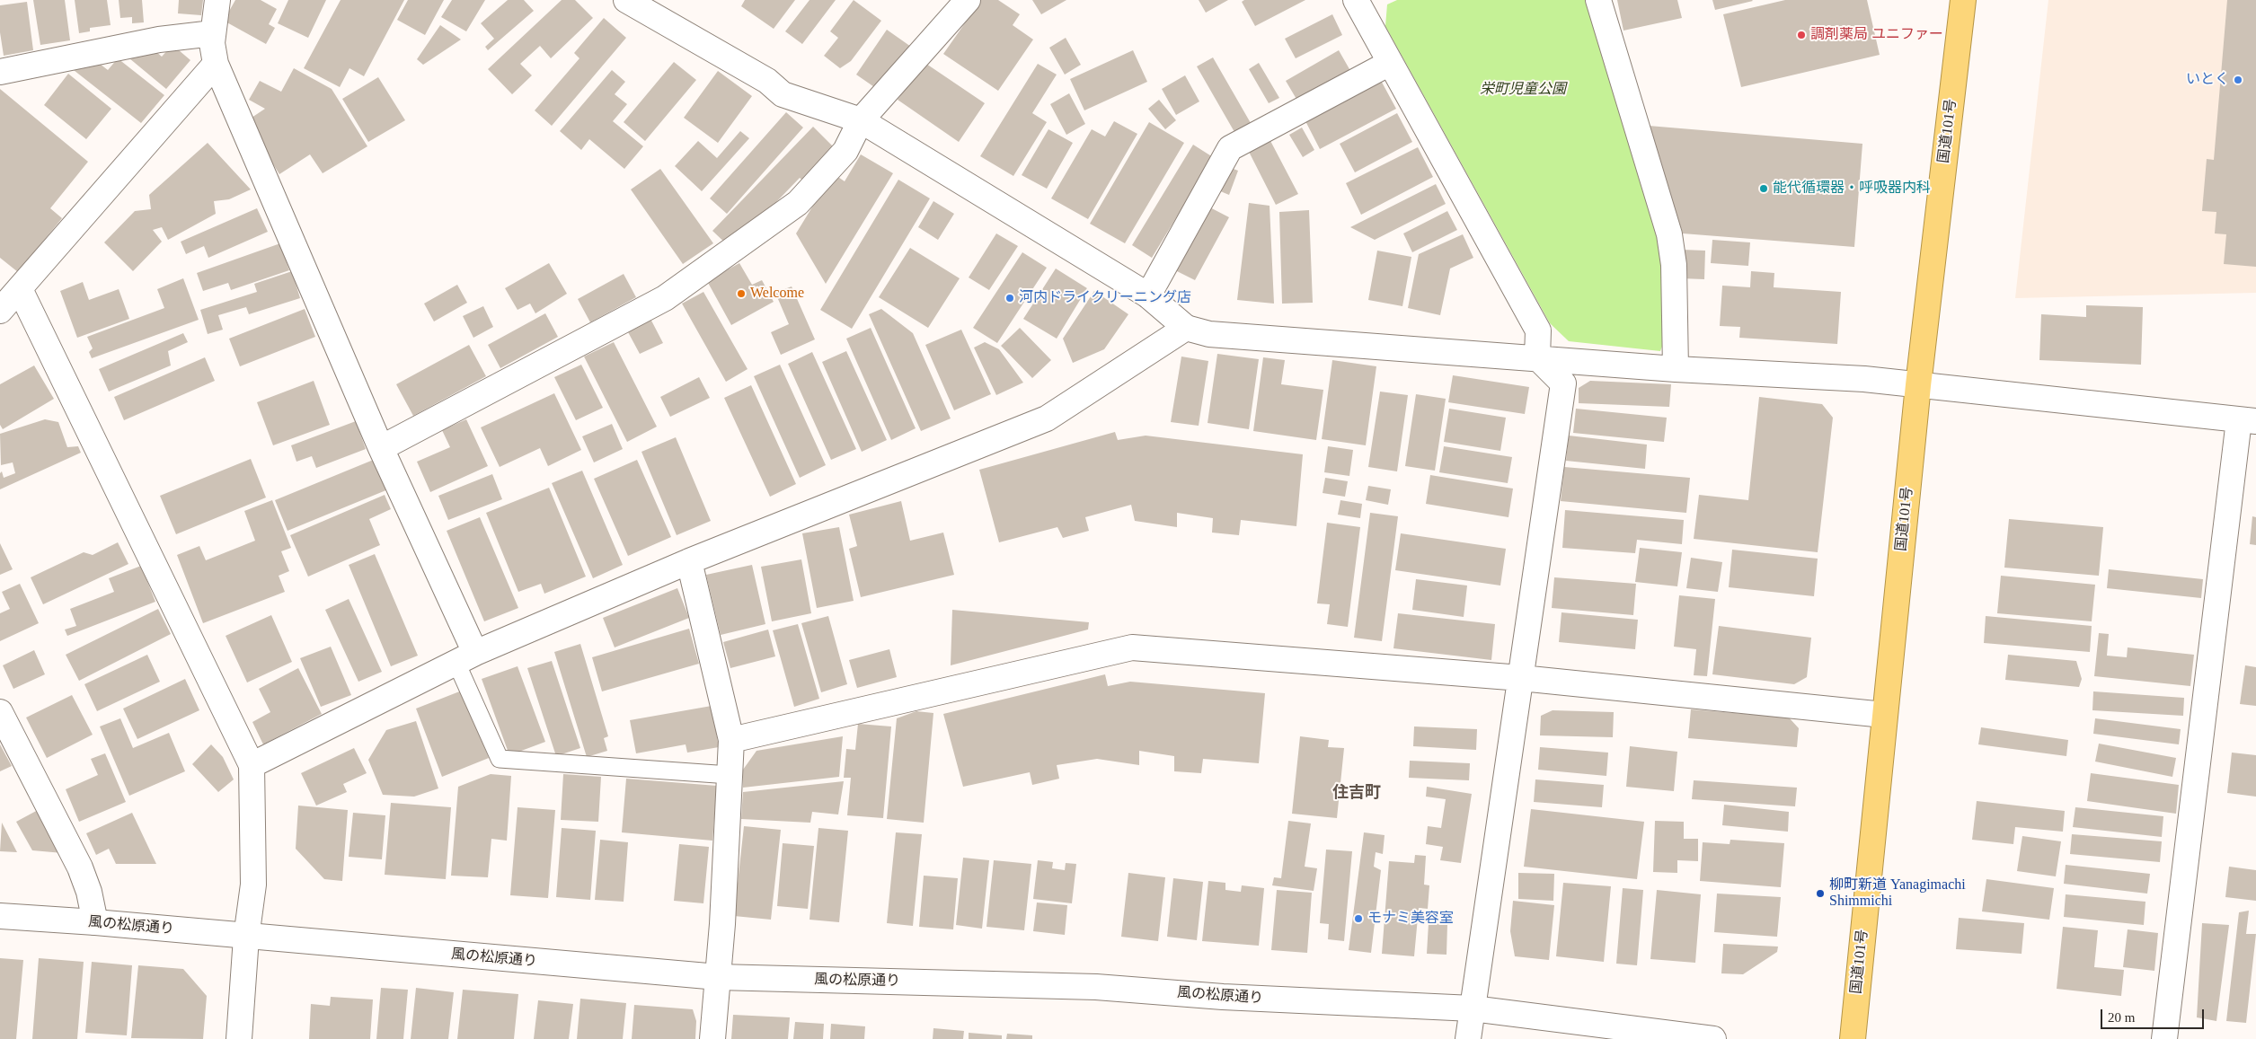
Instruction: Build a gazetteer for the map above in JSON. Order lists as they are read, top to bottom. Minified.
{"streets":{"highway":["国道101号"],"street":["風の松原通り"]},"districts":["住吉町"],"parks":["栄町児童公園"],"places":["調剤薬局 ユニファー","いとく","能代循環器・呼吸器内科","Welcome","河内ドライクリーニング店","柳町新道 Yanagimachi Shimmichi","モナミ美容室"],"scale_bar":"20 m"}
